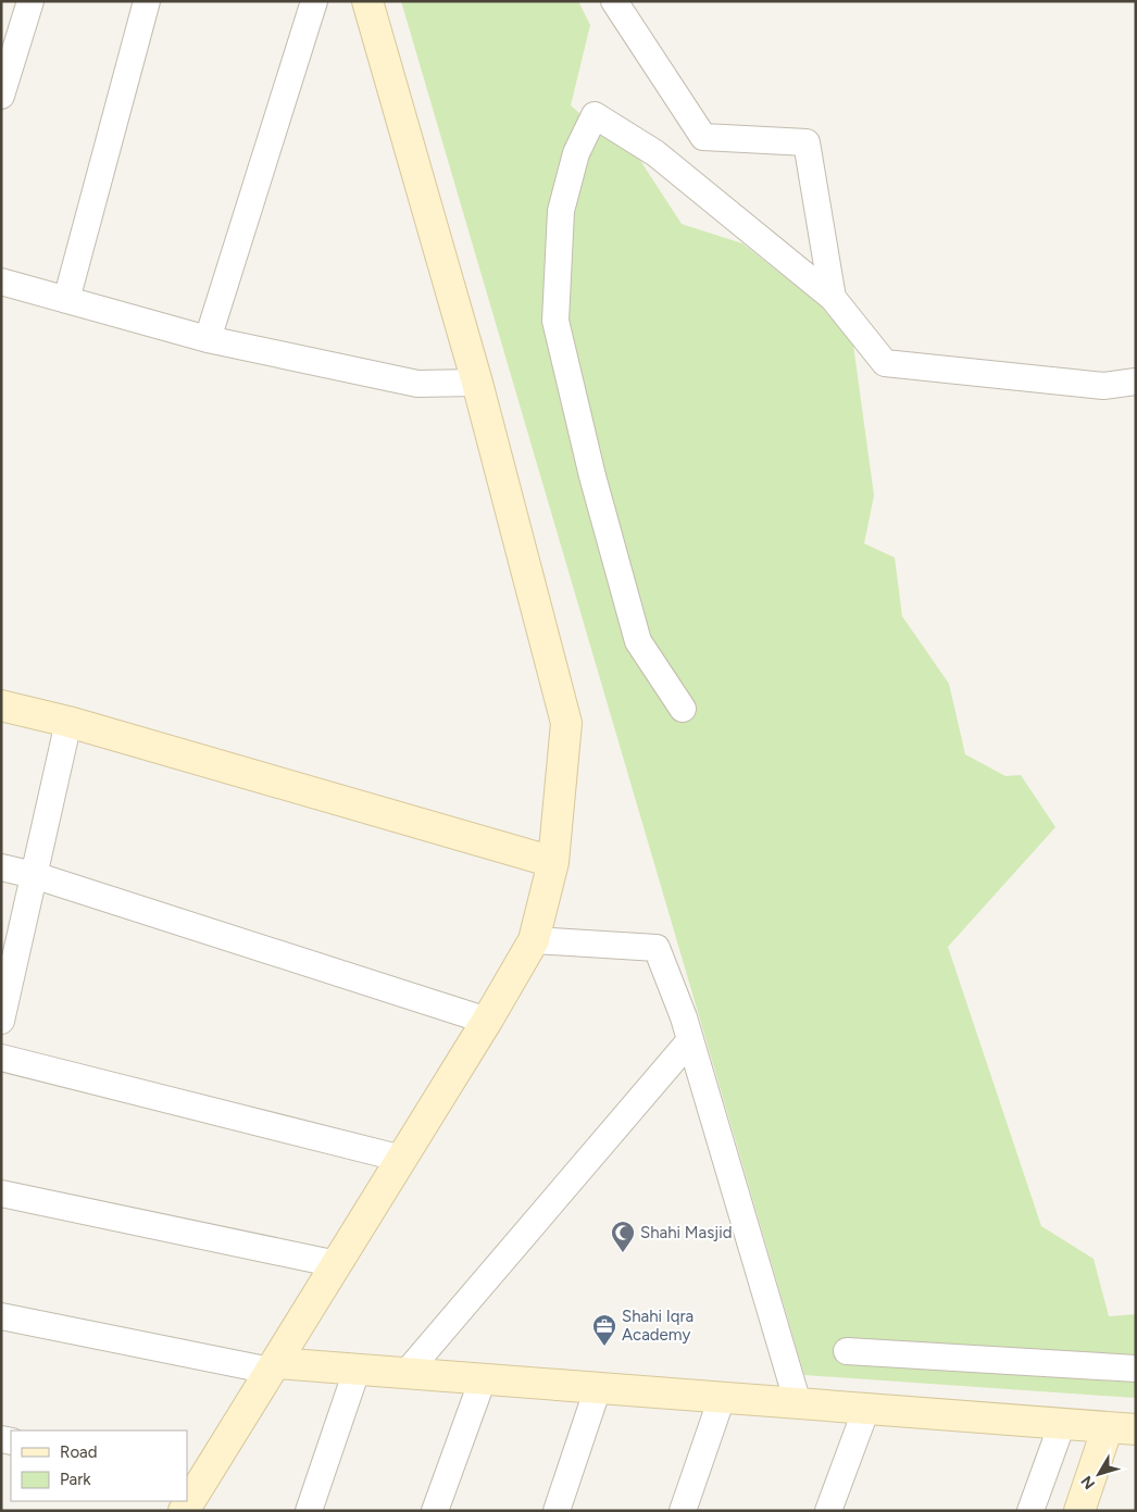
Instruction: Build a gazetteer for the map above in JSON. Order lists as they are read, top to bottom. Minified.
{"places":{"mosque":["Shahi Masjid"],"office":["Shahi Iqra Academy"]},"legend":["Road","Park"],"north":"bottom left"}
